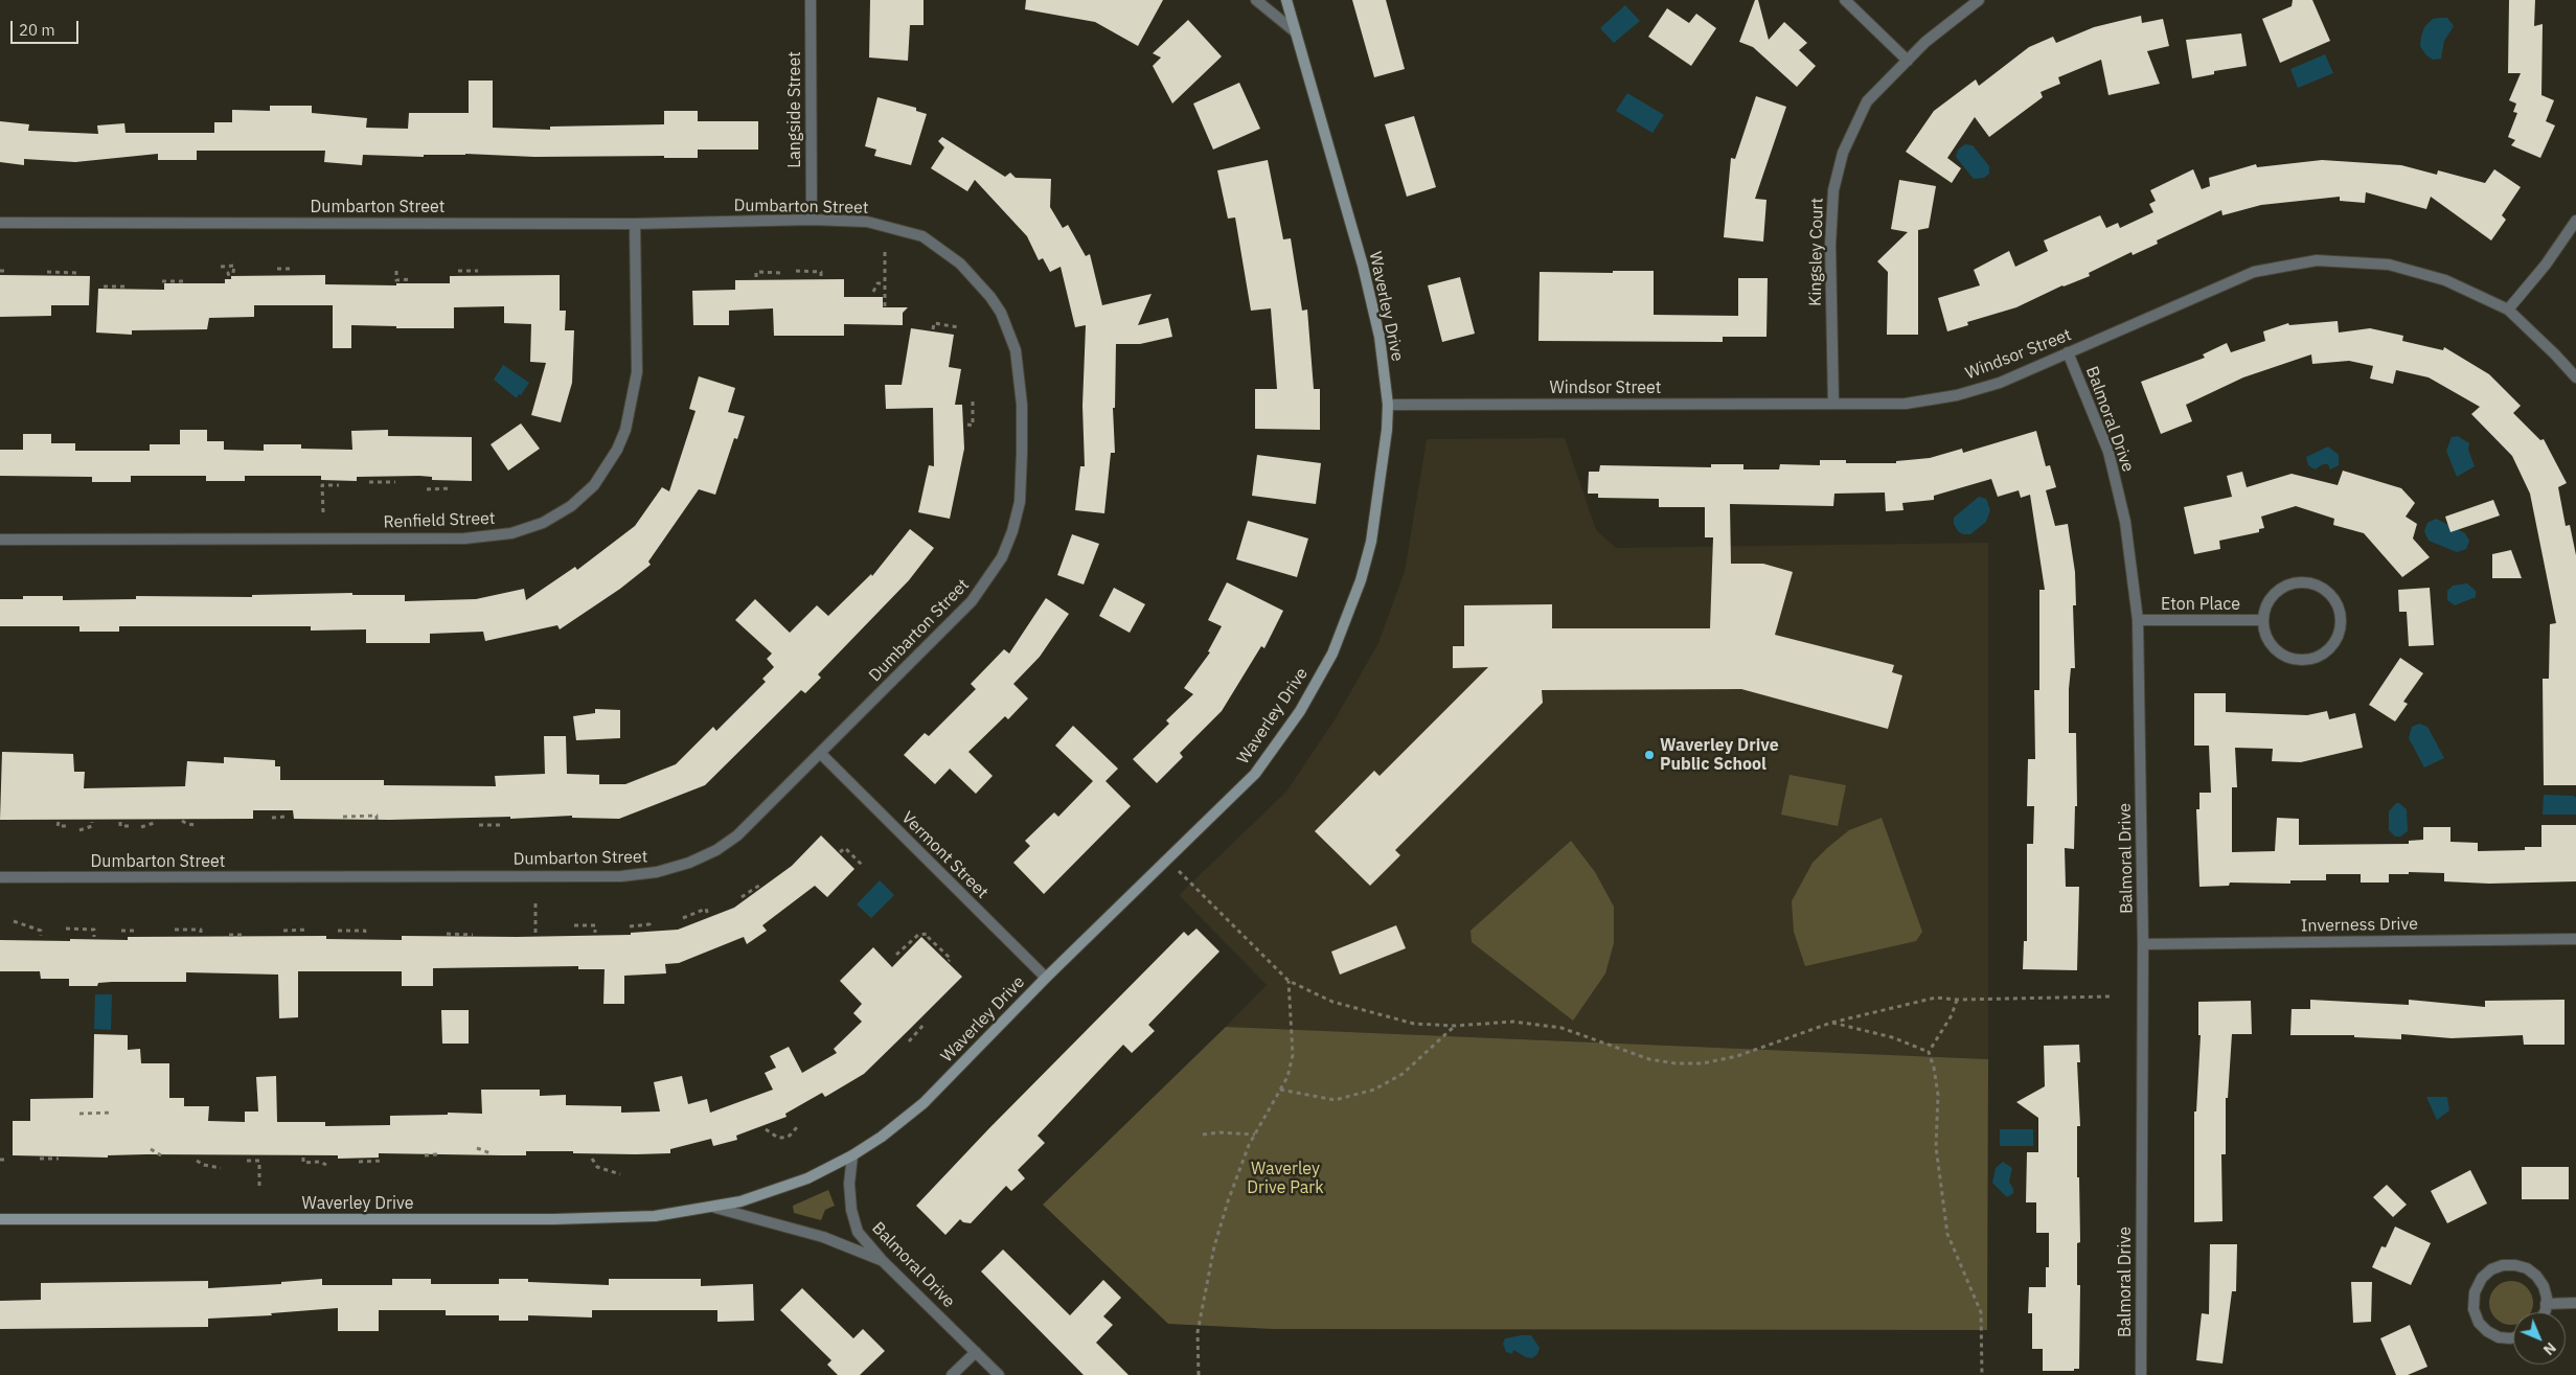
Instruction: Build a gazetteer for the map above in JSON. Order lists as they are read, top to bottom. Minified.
{"streets":{"street":["Langside Street","Dumbarton Street","Kingsley Court","Waverley Drive","Windsor Street","Balmoral Drive","Renfield Street","Eton Place","Vermont Street","Inverness Drive"]},"crossings":[["Langside Street","Dumbarton Street"],["Dumbarton Street","Renfield Street"],["Dumbarton Street","Vermont Street"],["Kingsley Court","Windsor Street"],["Waverley Drive","Windsor Street"],["Waverley Drive","Balmoral Drive"],["Waverley Drive","Vermont Street"],["Windsor Street","Balmoral Drive"],["Balmoral Drive","Eton Place"],["Balmoral Drive","Inverness Drive"]],"parks":["Waverley Drive Park"],"places":["Waverley Drive Public School"],"scale_bar":"20 m","north":"bottom right"}
